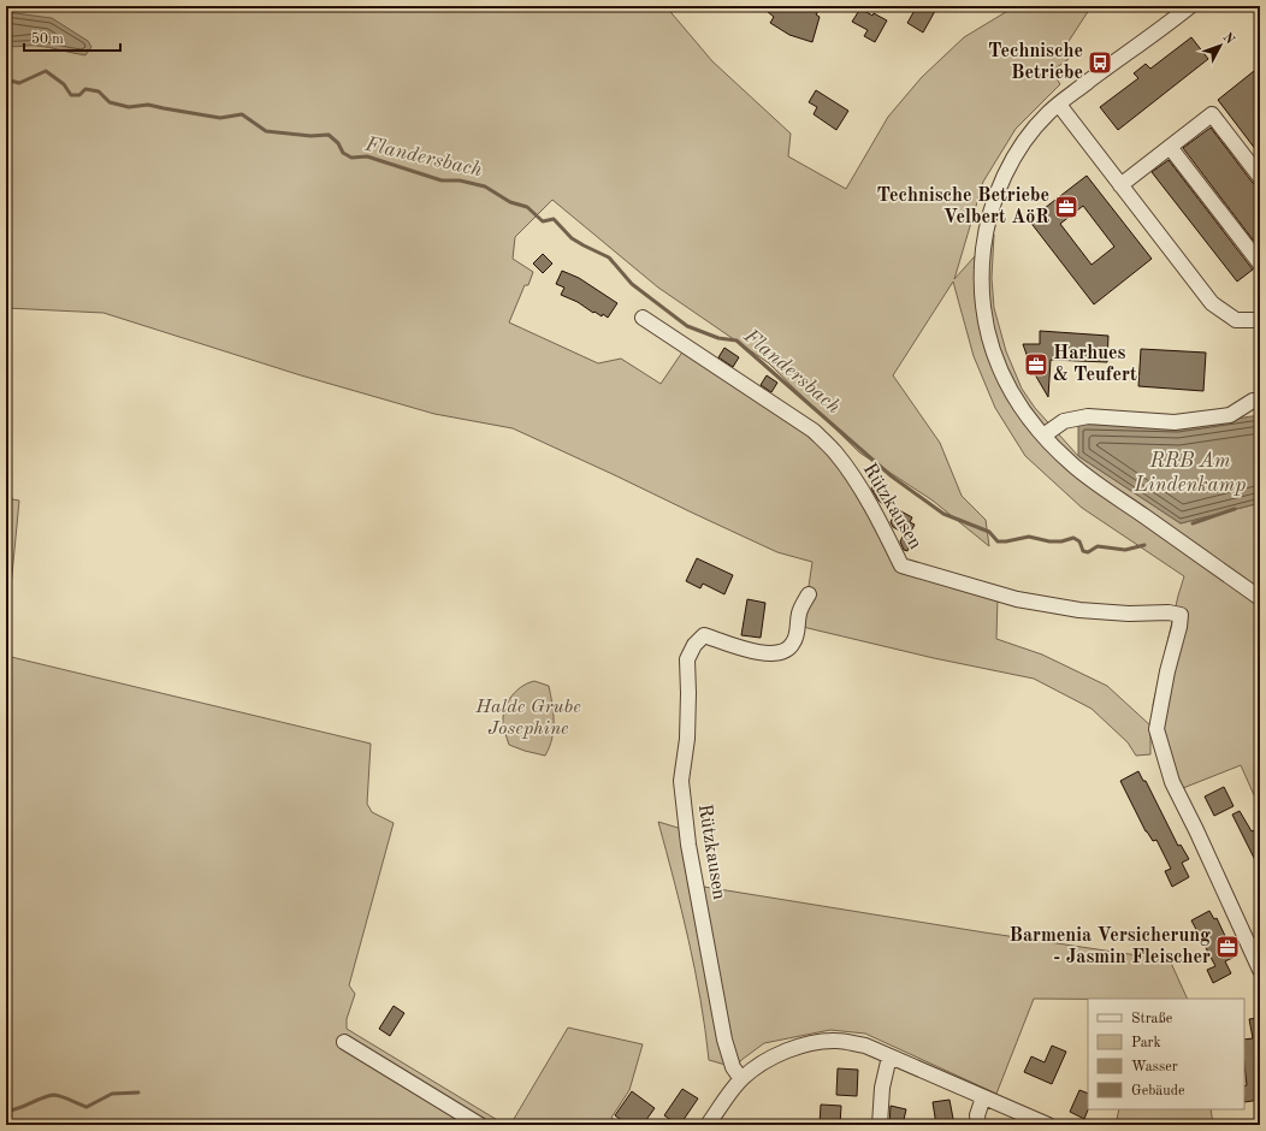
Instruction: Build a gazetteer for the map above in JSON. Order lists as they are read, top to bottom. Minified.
{"streets":{"street":["Rützkausen"]},"water":["Flandersbach","RRB Am Lindenkamp"],"parks":["Halde Grube Josephine"],"places":{"bus stop":["Technische Betriebe"],"office":["Technische Betriebe Velbert AöR","Harhues & Teufert","Barmenia Versicherung - Jasmin Fleischer"]},"legend":["Straße","Park","Wasser","Gebäude"],"scale_bar":"50 m","north":"top right"}
